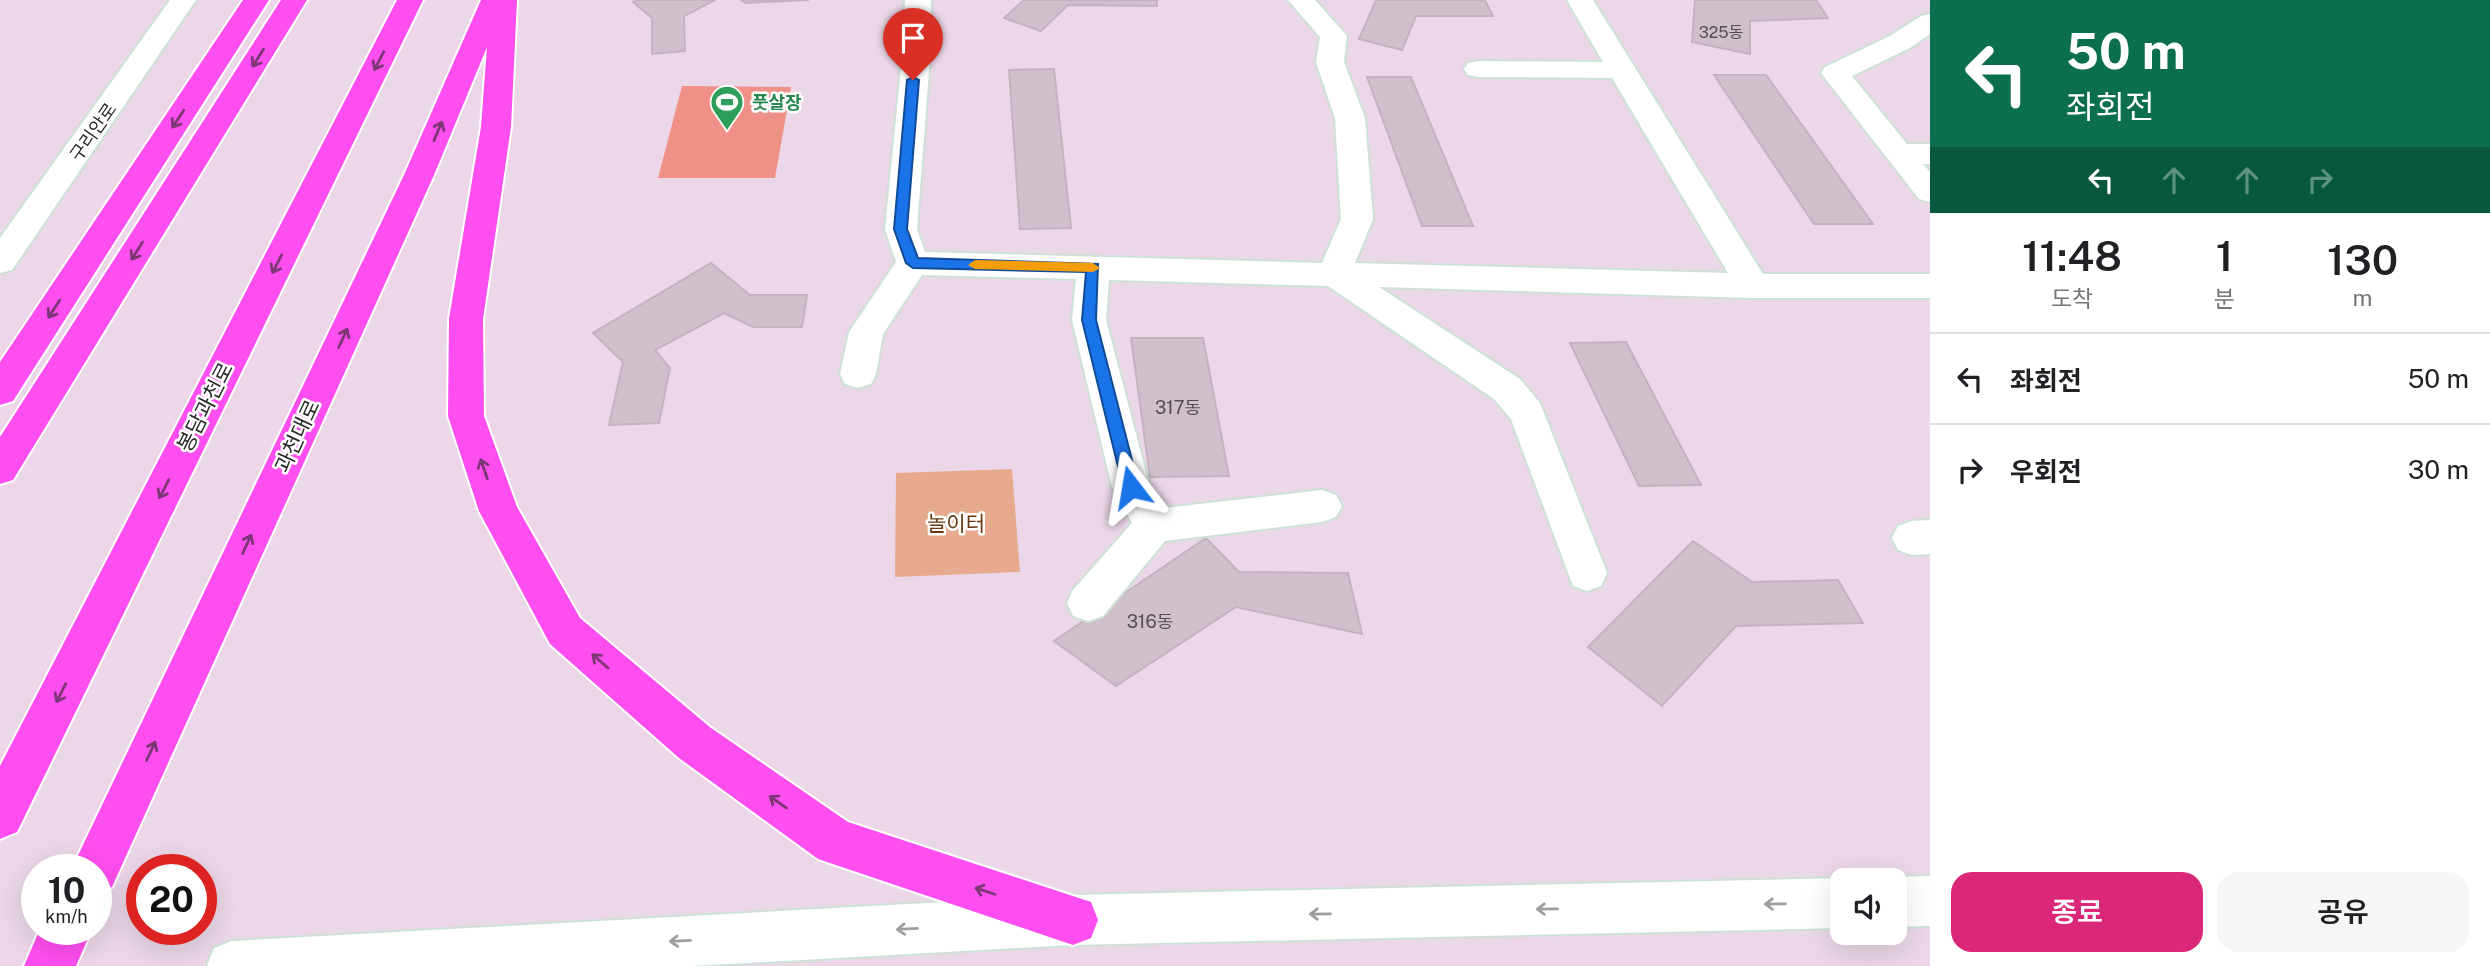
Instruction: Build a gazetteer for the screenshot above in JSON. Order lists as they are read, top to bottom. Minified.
{"streets":{"highway":["봉담과천로","과천대로"],"street":["구리안로"]},"parks":["놀이터"],"places":{"sports":["풋살장"]},"house_numbers":["325동","317동","316동"],"page":{"turn":["50 m","좌회전"],"eta":["11:48","도착","1","분","130","m"],"list":[{"name":"좌회전","value":"50 m"},{"name":"우회전","value":"30 m"}],"speed":"10 km/h","limit":"20","buttons":["종료","공유"]}}
